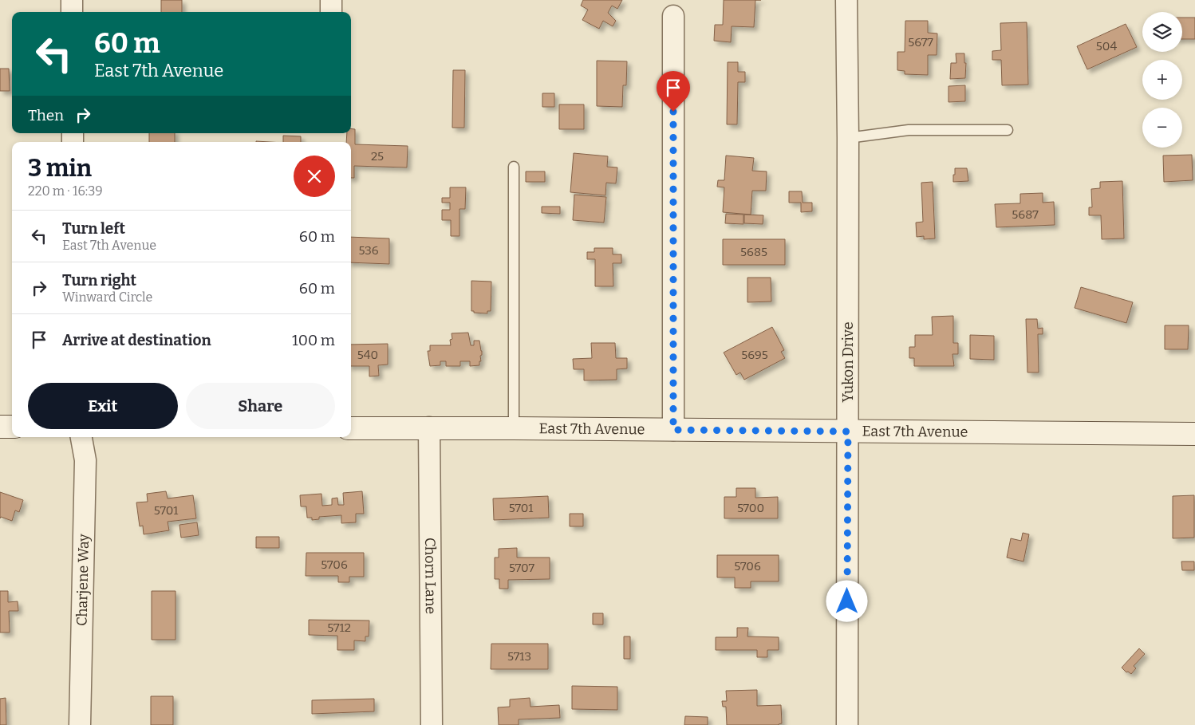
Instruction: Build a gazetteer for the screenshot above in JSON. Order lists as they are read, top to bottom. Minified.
{"streets":{"main road":["East 7th Avenue"],"street":["Yukon Drive","Chorn Lane","Charjene Way"]},"crossings":[["Yukon Drive","East 7th Avenue"],["East 7th Avenue","Chorn Lane"]],"house_numbers":["5677","504","25","5687","536","5685","540","5695","5701","5700","5701","5706","5706","5707","5712","5713"],"page":{"map_buttons":["+","−"],"turn":["60 m","East 7th Avenue"],"then":"Then","heading":["3 min","220 m · 16:39"],"list":[{"name":"Turn left","note":"East 7th Avenue","value":"60 m"},{"name":"Turn right","note":"Winward Circle","value":"60 m"},{"name":"Arrive at destination","value":"100 m"}],"buttons":["Exit","Share"]}}
